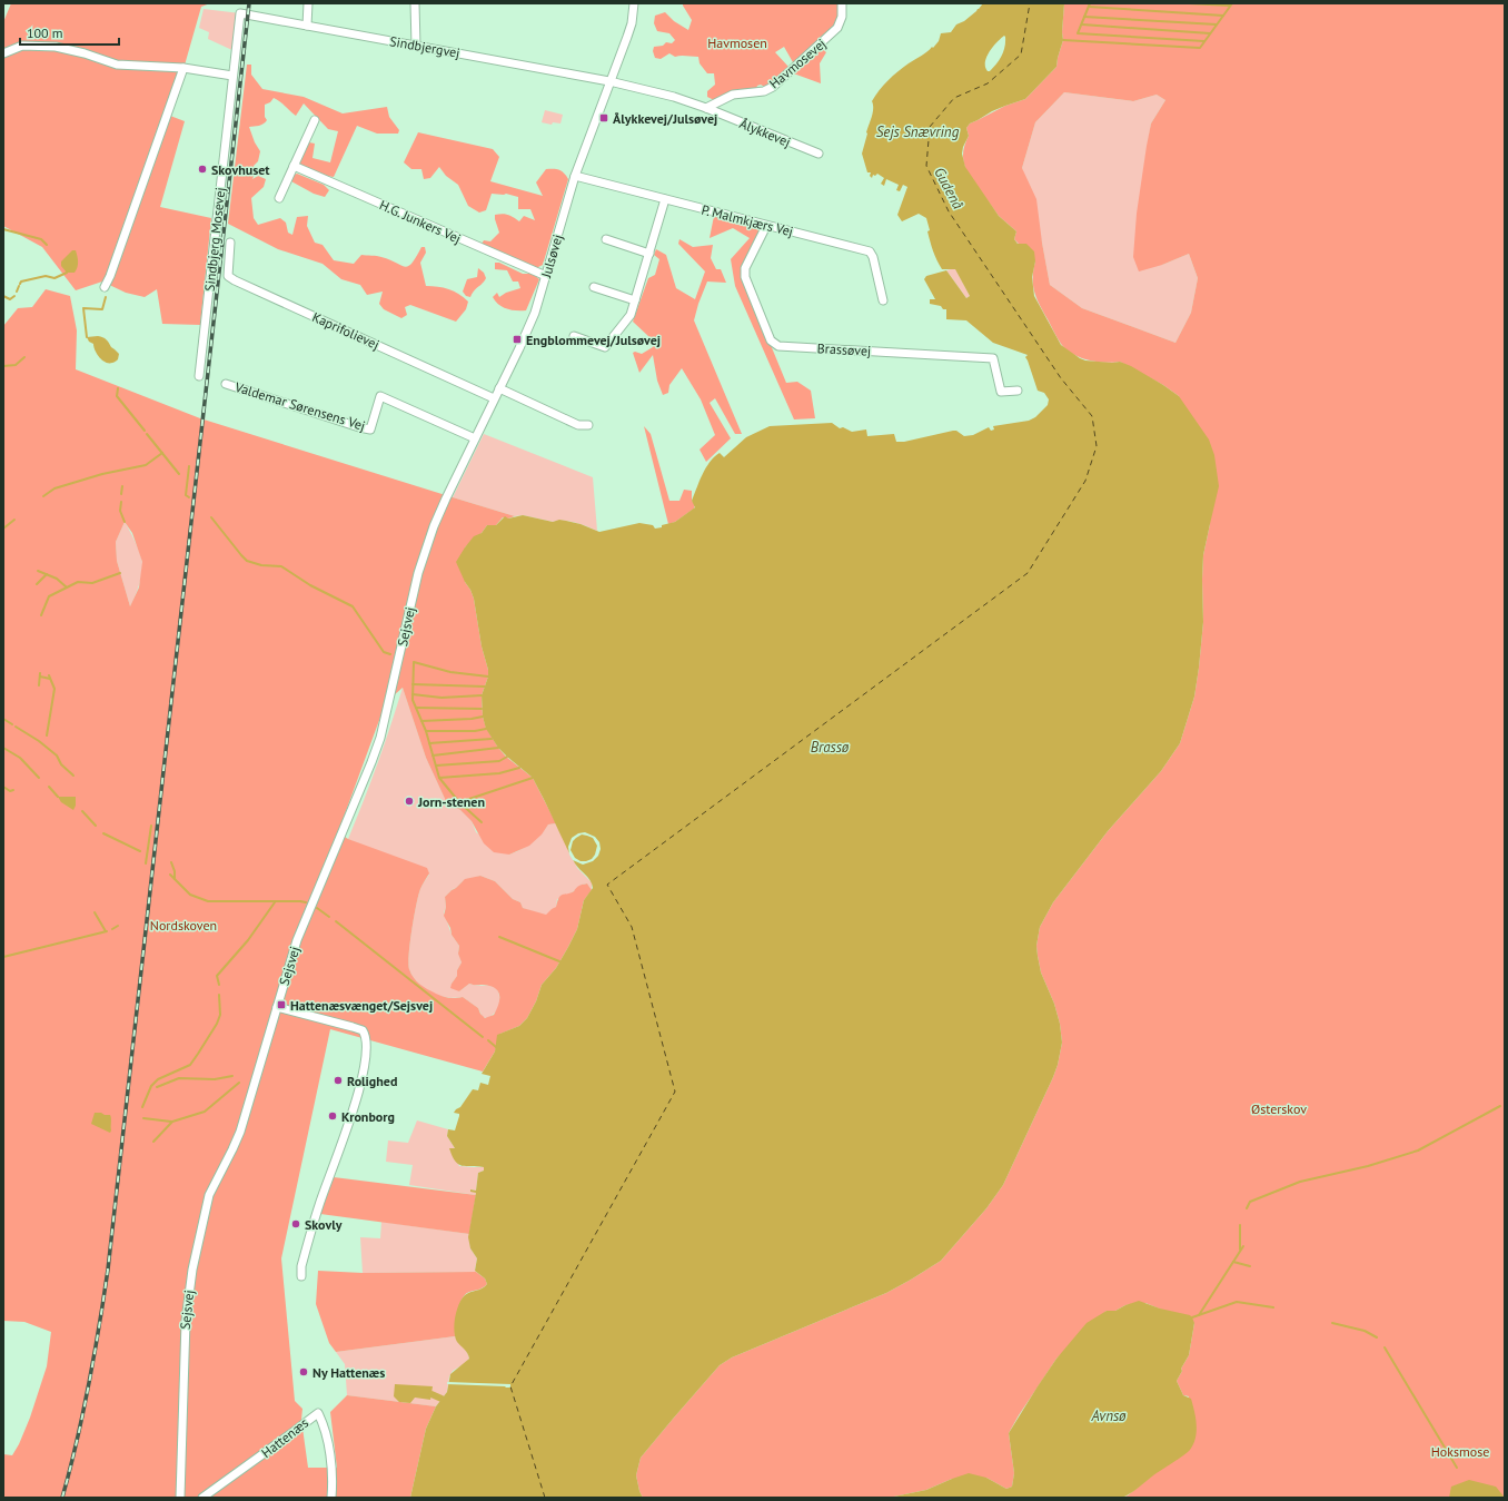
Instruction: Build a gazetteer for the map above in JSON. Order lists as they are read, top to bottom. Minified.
{"streets":{"street":["Sindbjergvej","Havmosevej","Ålykkevej","P. Malmkjærs Vej","H.G. Junkers Vej","Sindbjerg Mosevej","Julsøvej","Kaprifolievej","Brassøvej","Valdemar Sørensens Vej","Sejsvej","Hattenæs"]},"crossings":[["Sindbjergvej","Ålykkevej"],["Sindbjergvej","Sindbjerg Mosevej"],["Sindbjergvej","Julsøvej"],["Havmosevej","Ålykkevej"],["Ålykkevej","Julsøvej"],["P. Malmkjærs Vej","Julsøvej"],["P. Malmkjærs Vej","Brassøvej"],["H.G. Junkers Vej","Julsøvej"],["Julsøvej","Kaprifolievej"],["Julsøvej","Valdemar Sørensens Vej"],["Julsøvej","Sejsvej"]],"water":["Sejs Snævring","Gudenå","Brassø","Avnsø"],"parks":["Havmosen","Nordskoven","Østerskov","Hoksmose"],"places":{"transit":["Ålykkevej/Julsøvej","Engblommevej/Julsøvej","Hattenæsvænget/Sejsvej"],"other":["Skovhuset","Jorn-stenen","Rolighed","Kronborg","Skovly","Ny Hattenæs"]},"scale_bar":"100 m"}
